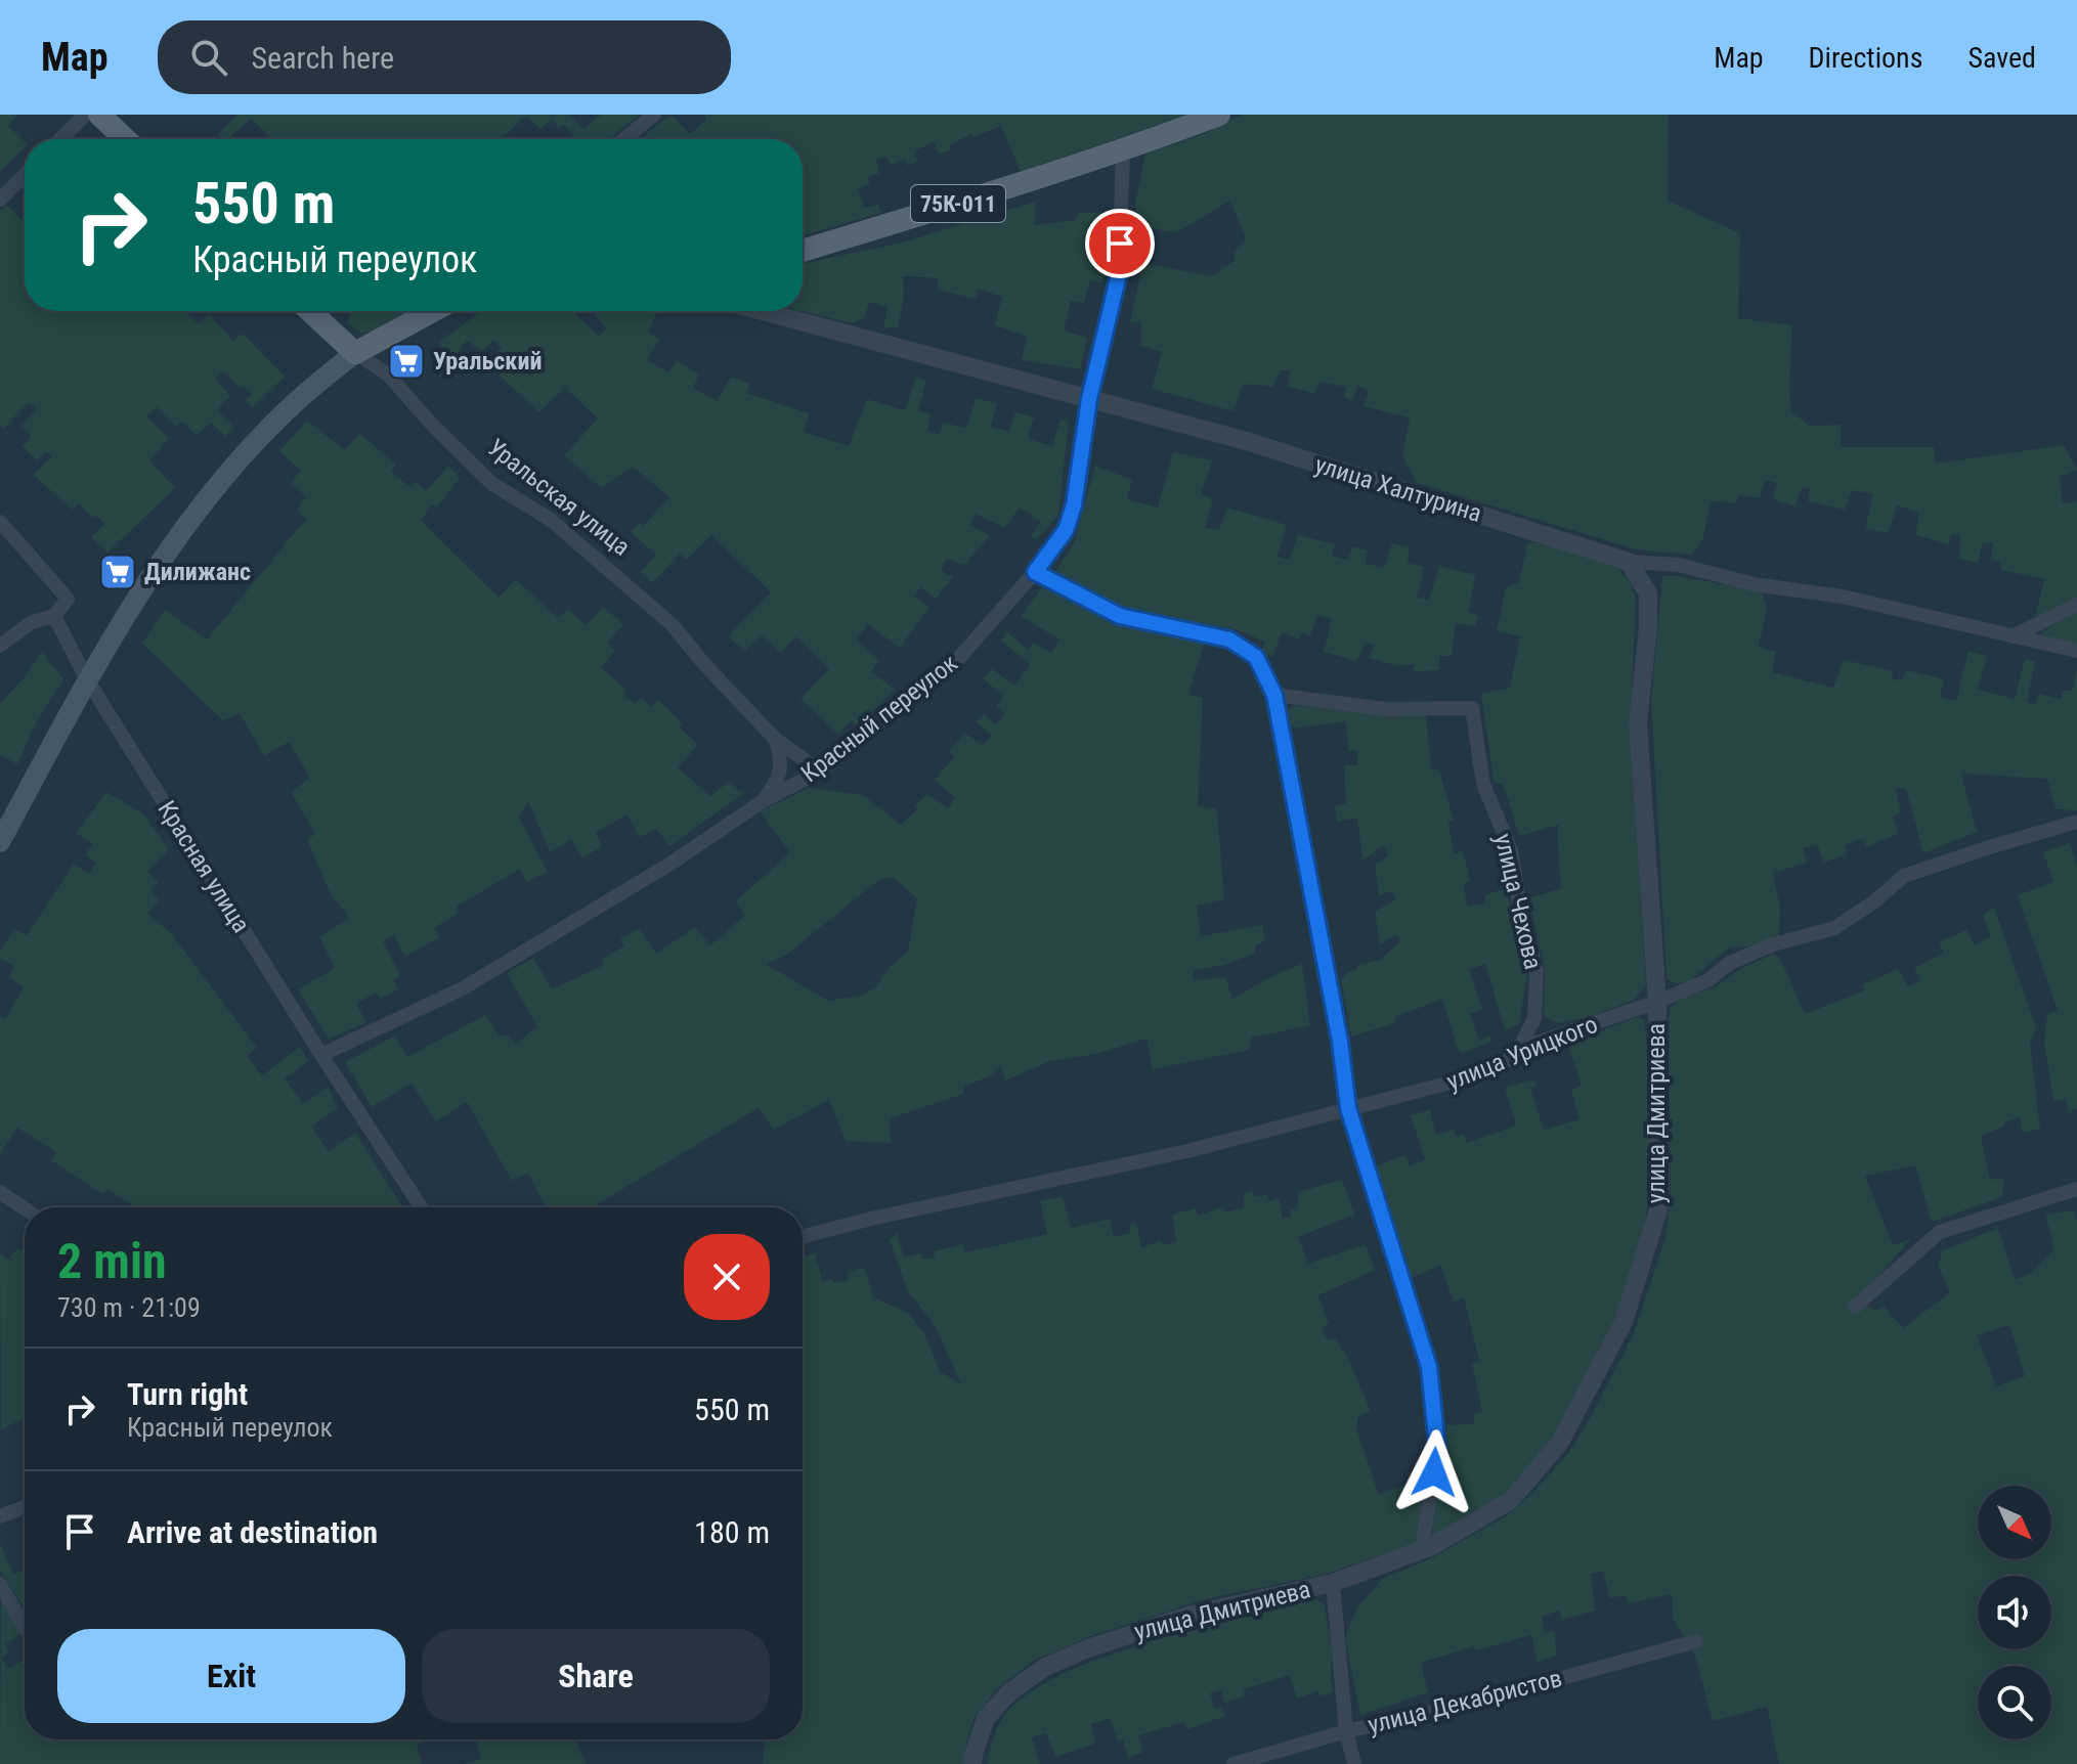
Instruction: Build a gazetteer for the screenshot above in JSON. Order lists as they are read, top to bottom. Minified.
{"streets":{"main road":["75К-011","Уральская улица"],"street":["улица Халтурина","Красный переулок","Красная улица","улица Чехова","улица Урицкого","улица Дмитриева","улица Декабристов"]},"crossings":[["75К-011","Красный переулок"],["улица Халтурина","Красный переулок"],["улица Халтурина","улица Дмитриева"],["Уральская улица","Красный переулок"],["Красный переулок","Красная улица"],["улица Чехова","улица Урицкого"],["улица Урицкого","улица Дмитриева"]],"places":{"supermarket":["Уральский","Дилижанс"]},"north":"bottom right","page":{"header":"Map","search":"Search here","nav":["Map","Directions","Saved"],"turn":["550 m","Красный переулок"],"heading":["2 min","730 m · 21:09"],"list":[{"name":"Turn right","note":"Красный переулок","value":"550 m"},{"name":"Arrive at destination","value":"180 m"}],"buttons":["Exit","Share"]}}
